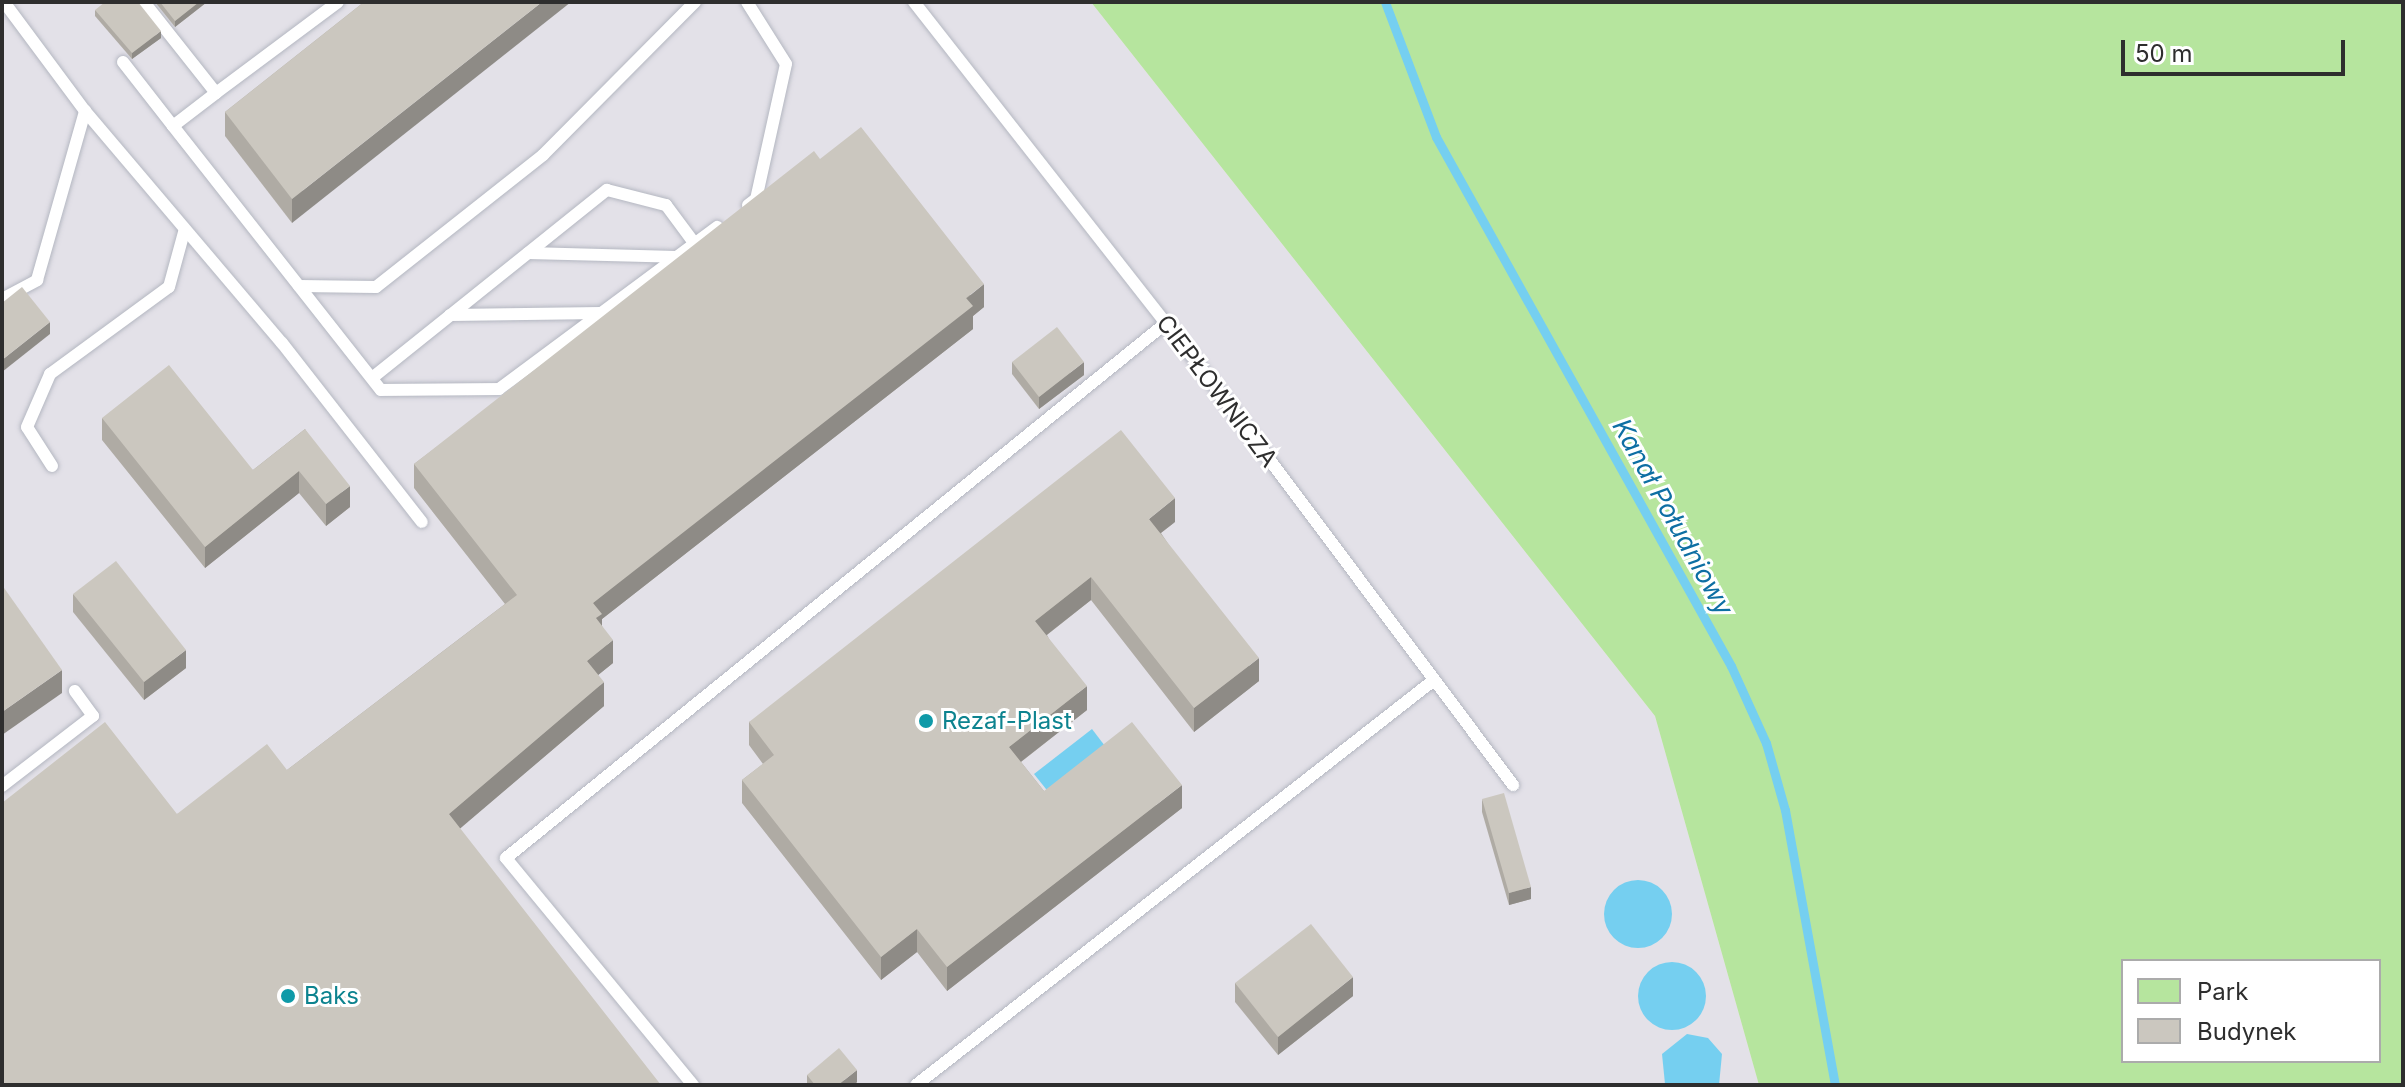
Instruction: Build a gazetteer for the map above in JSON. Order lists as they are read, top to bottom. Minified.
{"streets":{"lane":["CIEPŁOWNICZA"]},"water":["Kanał Południowy"],"places":["Rezaf-Plast","Baks"],"legend":["Park","Budynek"],"scale_bar":"50 m"}
